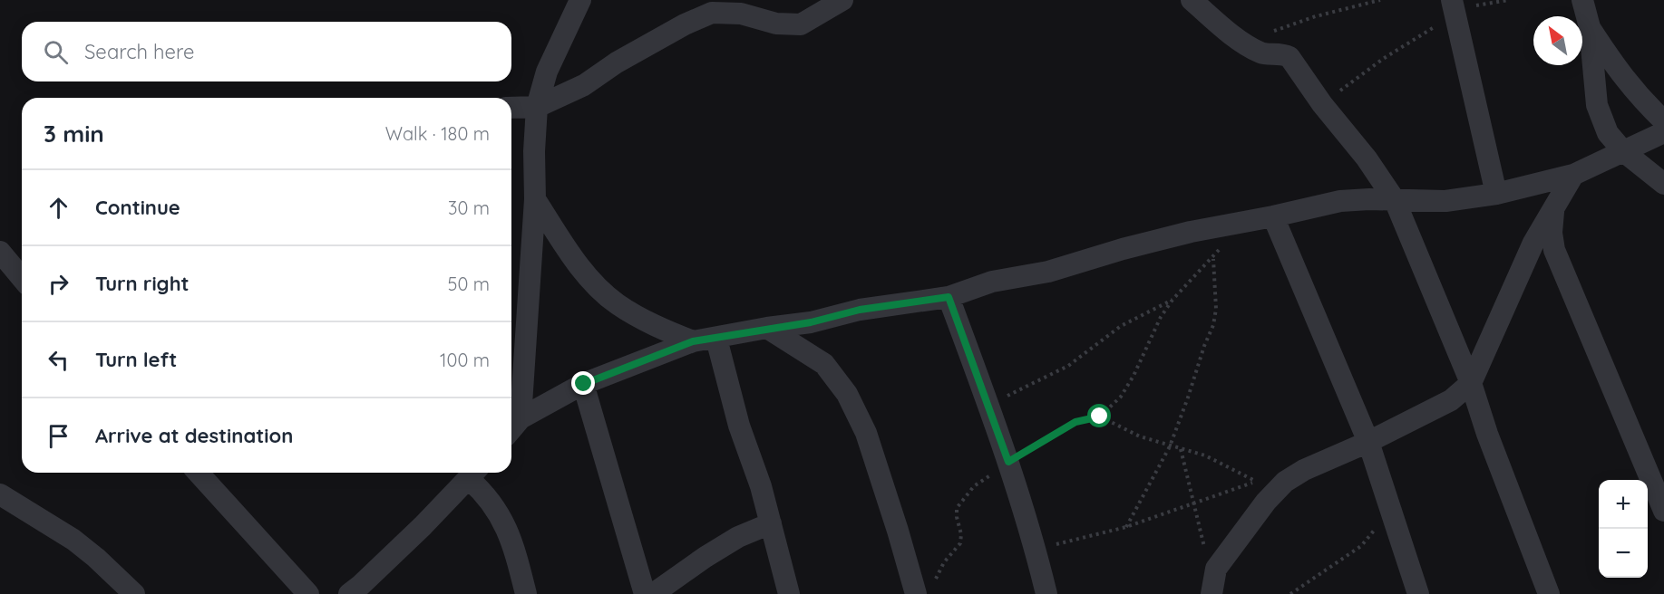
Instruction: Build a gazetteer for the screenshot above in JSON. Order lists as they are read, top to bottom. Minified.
{"north":"top left","page":{"search":"Search here","heading":["3 min","Walk · 180 m"],"list":[["Continue","30 m"],["Turn right","50 m"],["Turn left","100 m"],"Arrive at destination"],"map_buttons":["+","−"]}}
